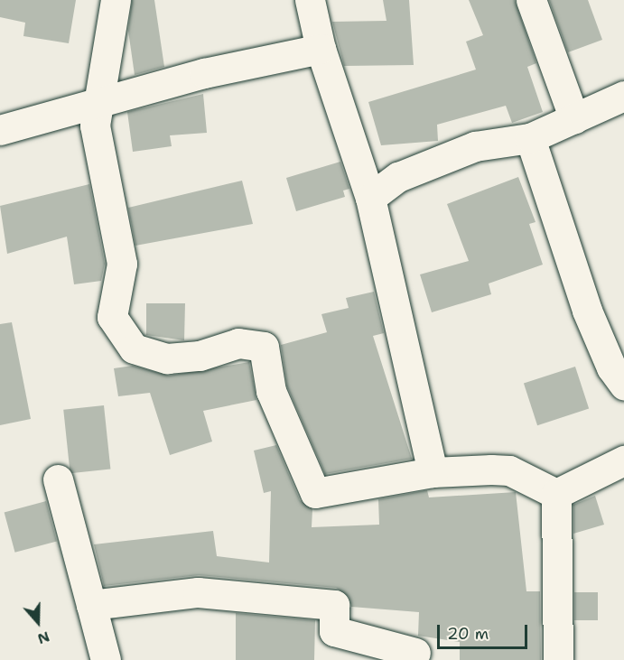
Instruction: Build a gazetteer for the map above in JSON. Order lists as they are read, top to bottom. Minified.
{"scale_bar":"20 m","north":"bottom"}
